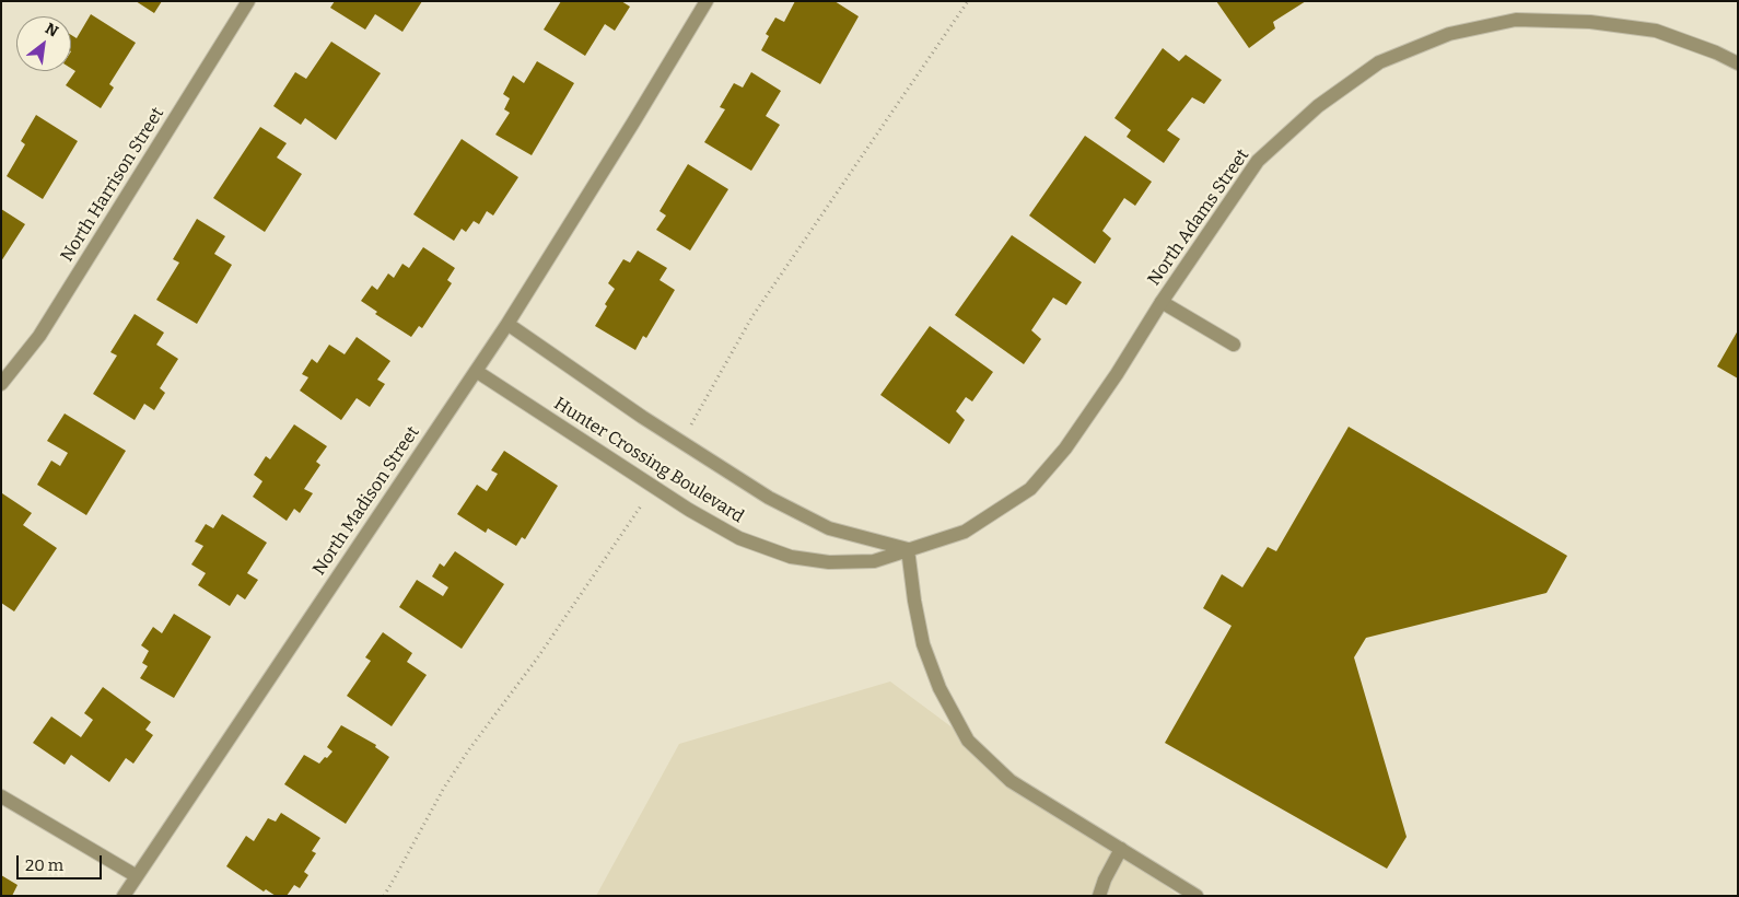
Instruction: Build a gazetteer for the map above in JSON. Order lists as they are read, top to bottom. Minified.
{"streets":{"street":["North Harrison Street","North Adams Street","Hunter Crossing Boulevard","North Madison Street"]},"crossings":[["North Adams Street","Hunter Crossing Boulevard"],["Hunter Crossing Boulevard","North Madison Street"]],"scale_bar":"20 m","north":"top right"}
